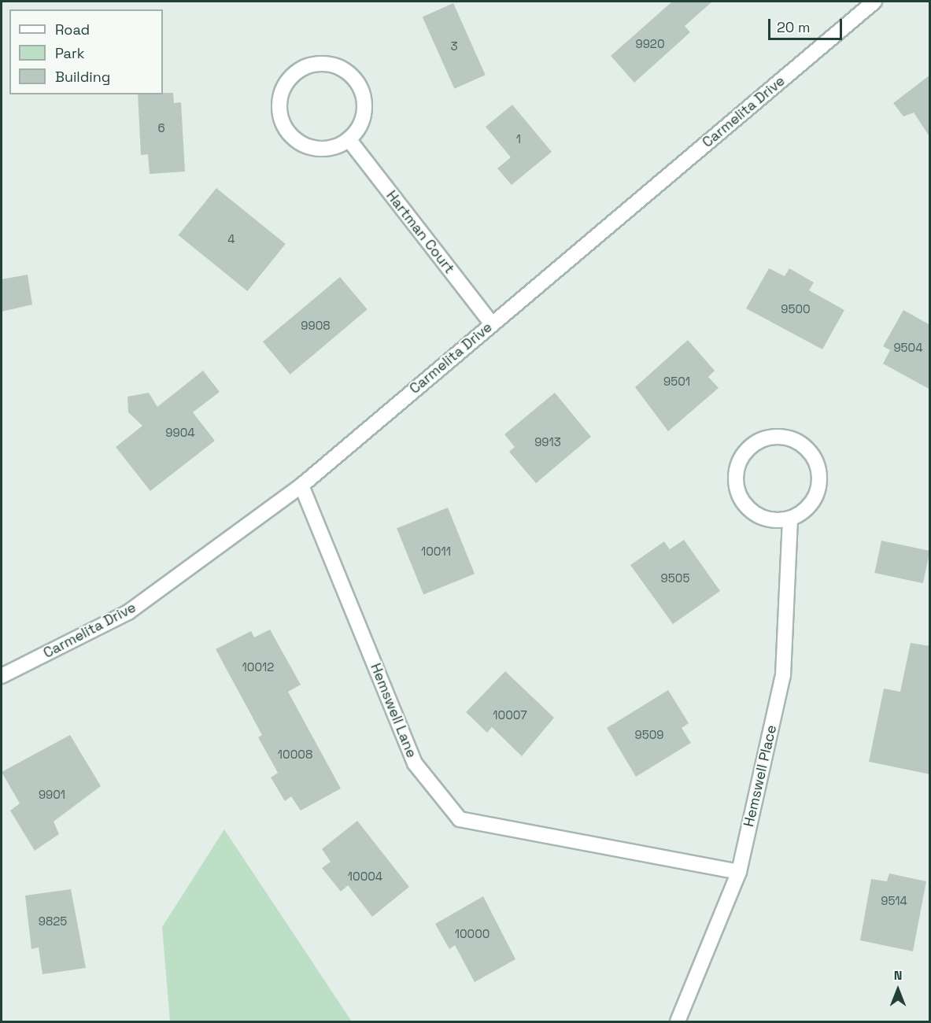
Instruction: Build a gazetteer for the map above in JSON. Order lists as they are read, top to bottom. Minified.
{"streets":{"street":["Carmelita Drive","Hartman Court","Hemswell Lane","Hemswell Place"]},"crossings":[["Carmelita Drive","Hartman Court"],["Carmelita Drive","Hemswell Lane"],["Hemswell Lane","Hemswell Place"]],"house_numbers":["9920","3","6","1","4","9500","9908","9504","9501","9904","9913","10011","9505","10012","10007","9509","10008","9901","10004","9514","9825","10000"],"legend":["Road","Park","Building"],"scale_bar":"20 m","north":"top"}
